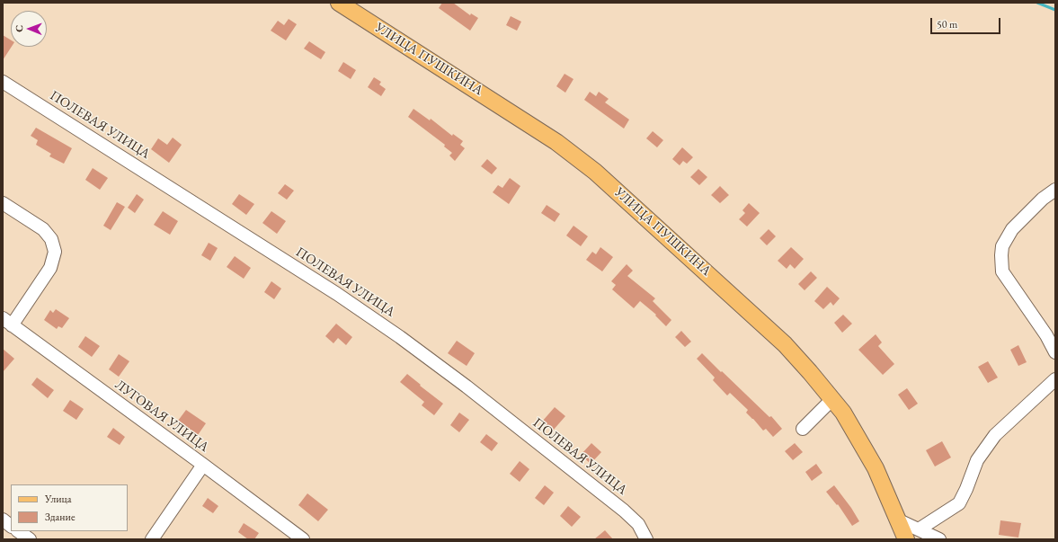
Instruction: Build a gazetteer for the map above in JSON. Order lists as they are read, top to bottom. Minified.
{"streets":{"main road":["УЛИЦА ПУШКИНА"],"street":["ПОЛЕВАЯ УЛИЦА","ЛУГОВАЯ УЛИЦА"]},"legend":["Улица","Здание"],"scale_bar":"50 m","north":"left"}
